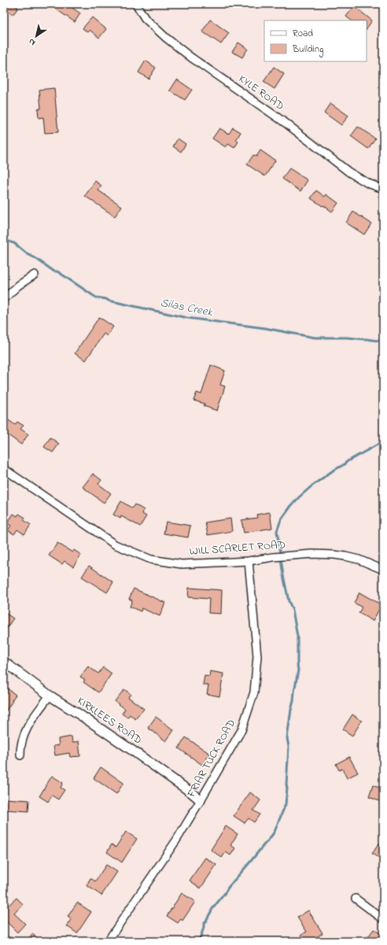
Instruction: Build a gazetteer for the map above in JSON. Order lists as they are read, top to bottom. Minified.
{"streets":{"street":["KYLE ROAD","WILL SCARLET ROAD","KIRKLEES ROAD","FRIAR TUCK ROAD"]},"crossings":[["WILL SCARLET ROAD","FRIAR TUCK ROAD"],["KIRKLEES ROAD","FRIAR TUCK ROAD"]],"water":["Silas Creek"],"legend":["Road","Building"],"north":"bottom left"}
